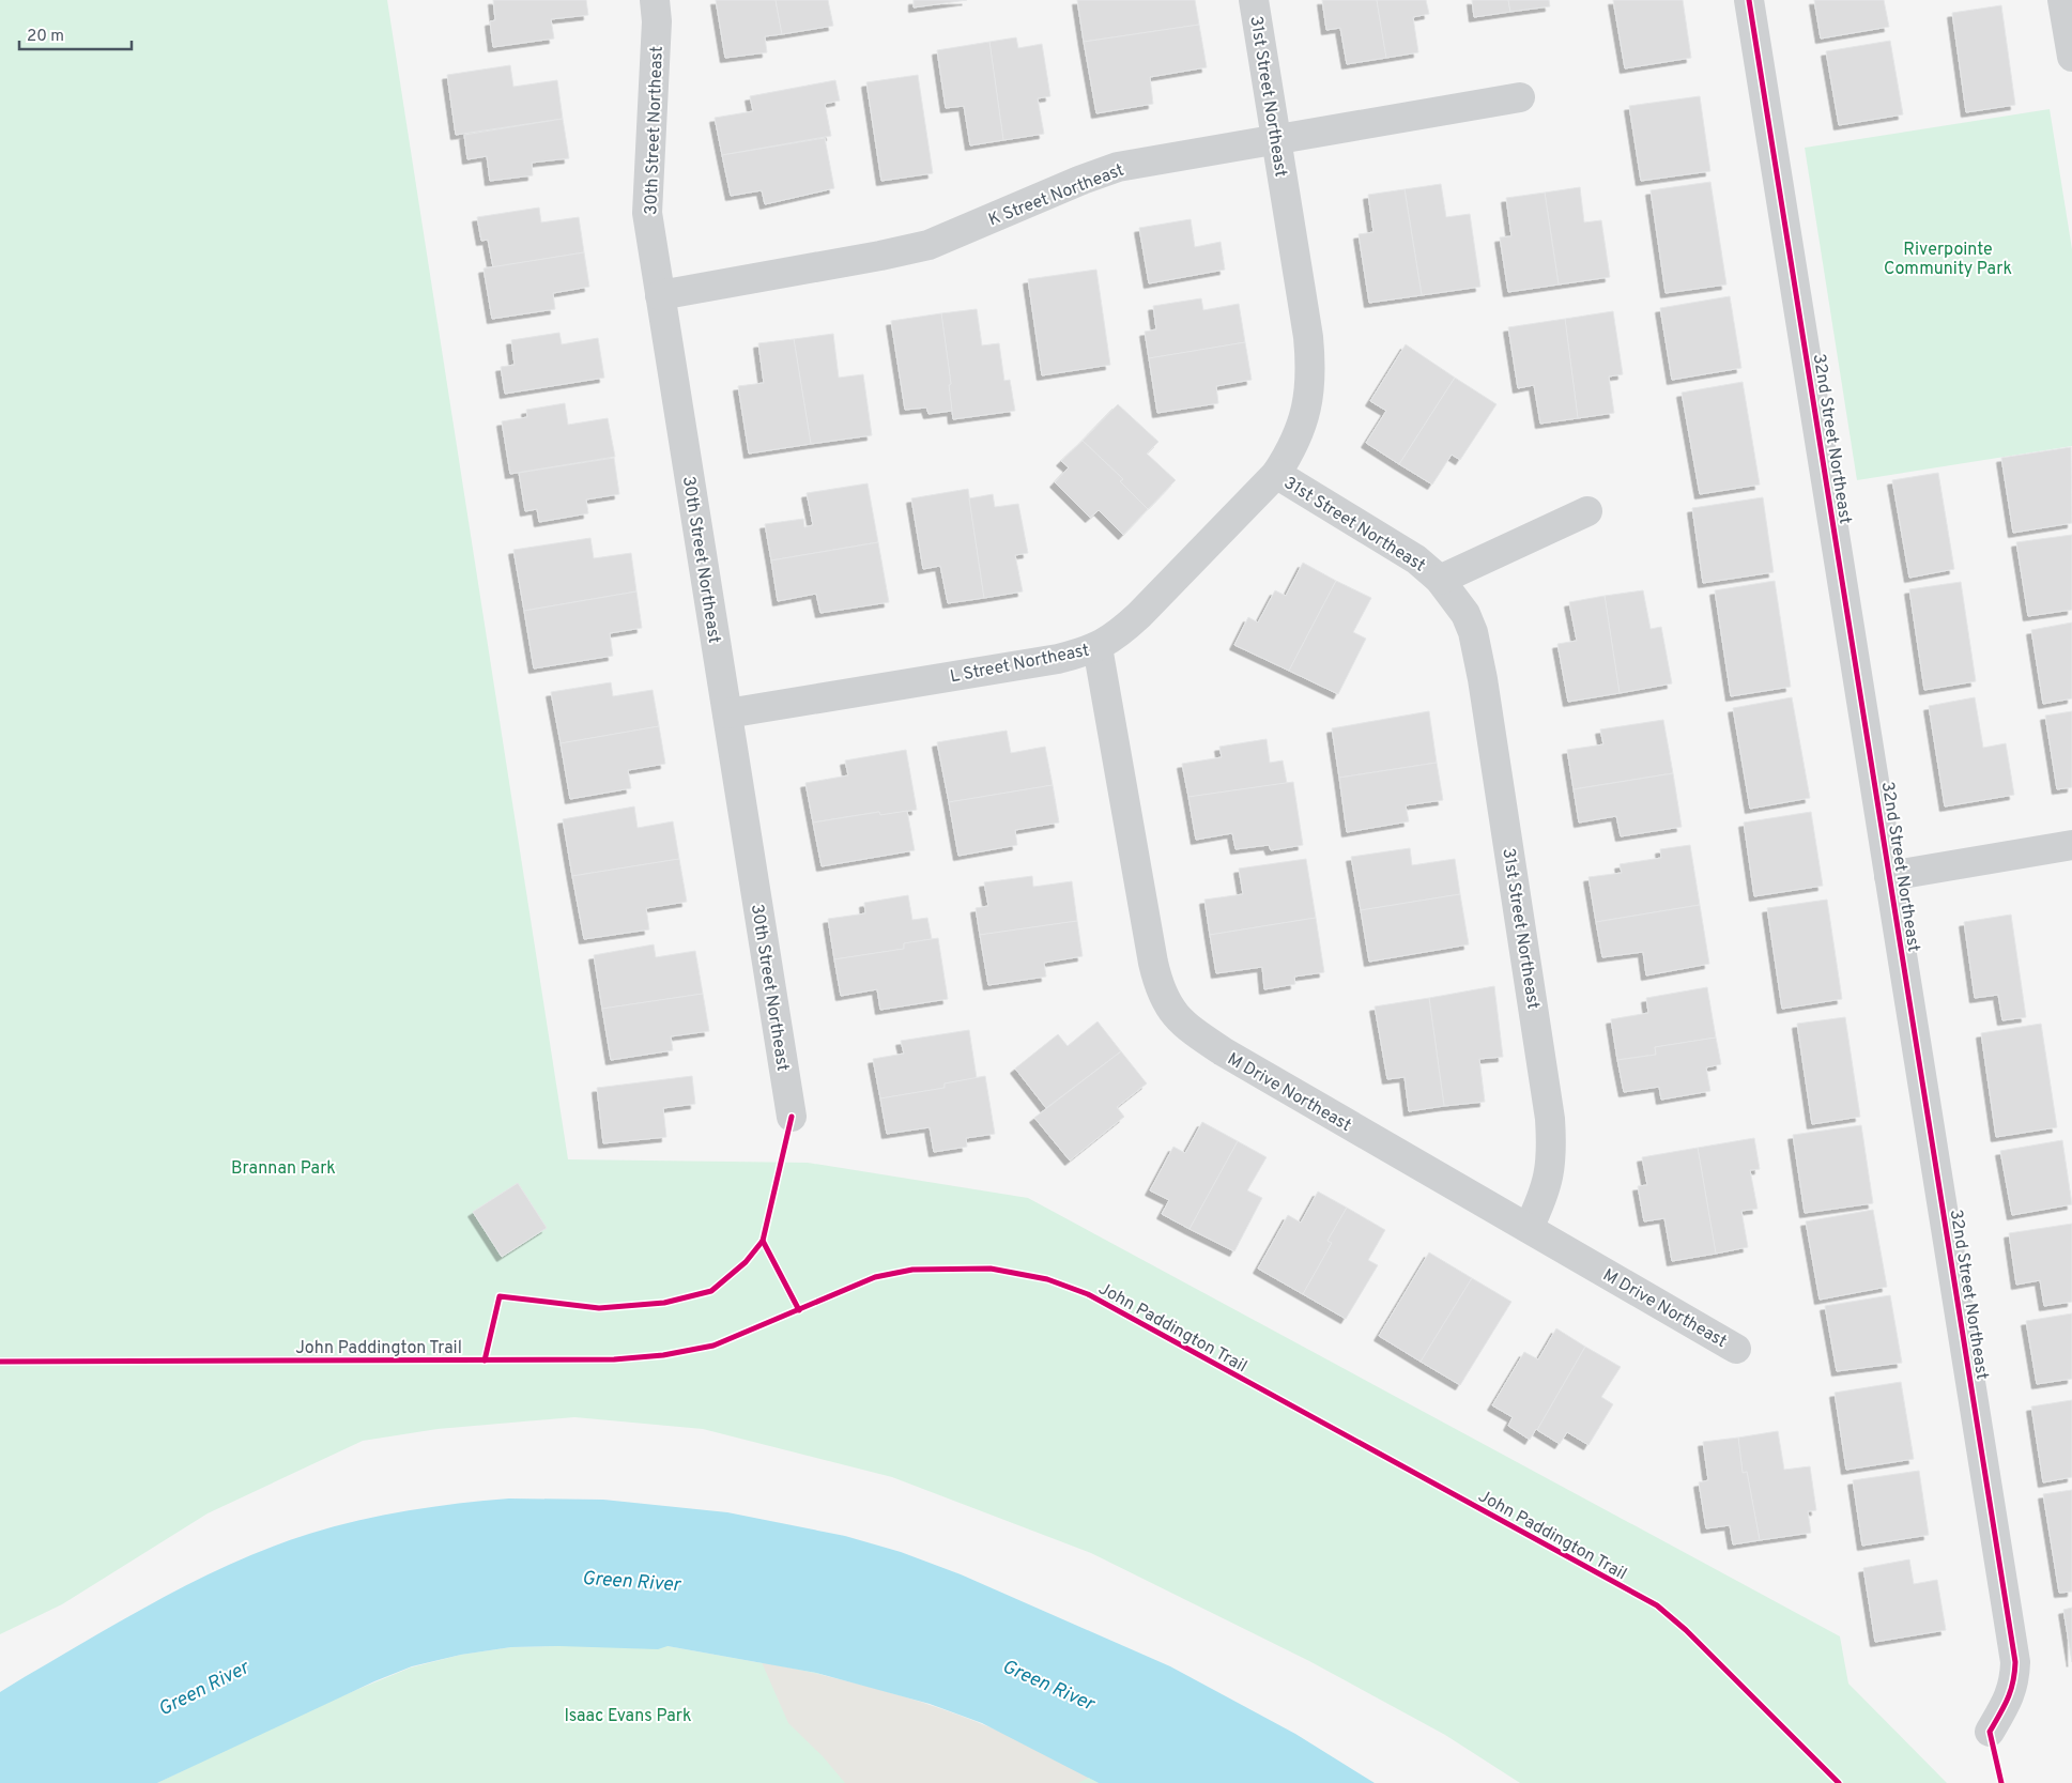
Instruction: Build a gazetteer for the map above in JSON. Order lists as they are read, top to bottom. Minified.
{"streets":{"street":["31st Street Northeast","30th Street Northeast","K Street Northeast","32nd Street Northeast","L Street Northeast","M Drive Northeast"],"cycle path":["John Paddington Trail"]},"crossings":[["31st Street Northeast","K Street Northeast"],["31st Street Northeast","L Street Northeast"],["31st Street Northeast","M Drive Northeast"],["30th Street Northeast","K Street Northeast"],["30th Street Northeast","L Street Northeast"],["L Street Northeast","M Drive Northeast"]],"water":["Green River"],"parks":["Riverpointe Community Park","Brannan Park","Isaac Evans Park"],"scale_bar":"20 m"}
